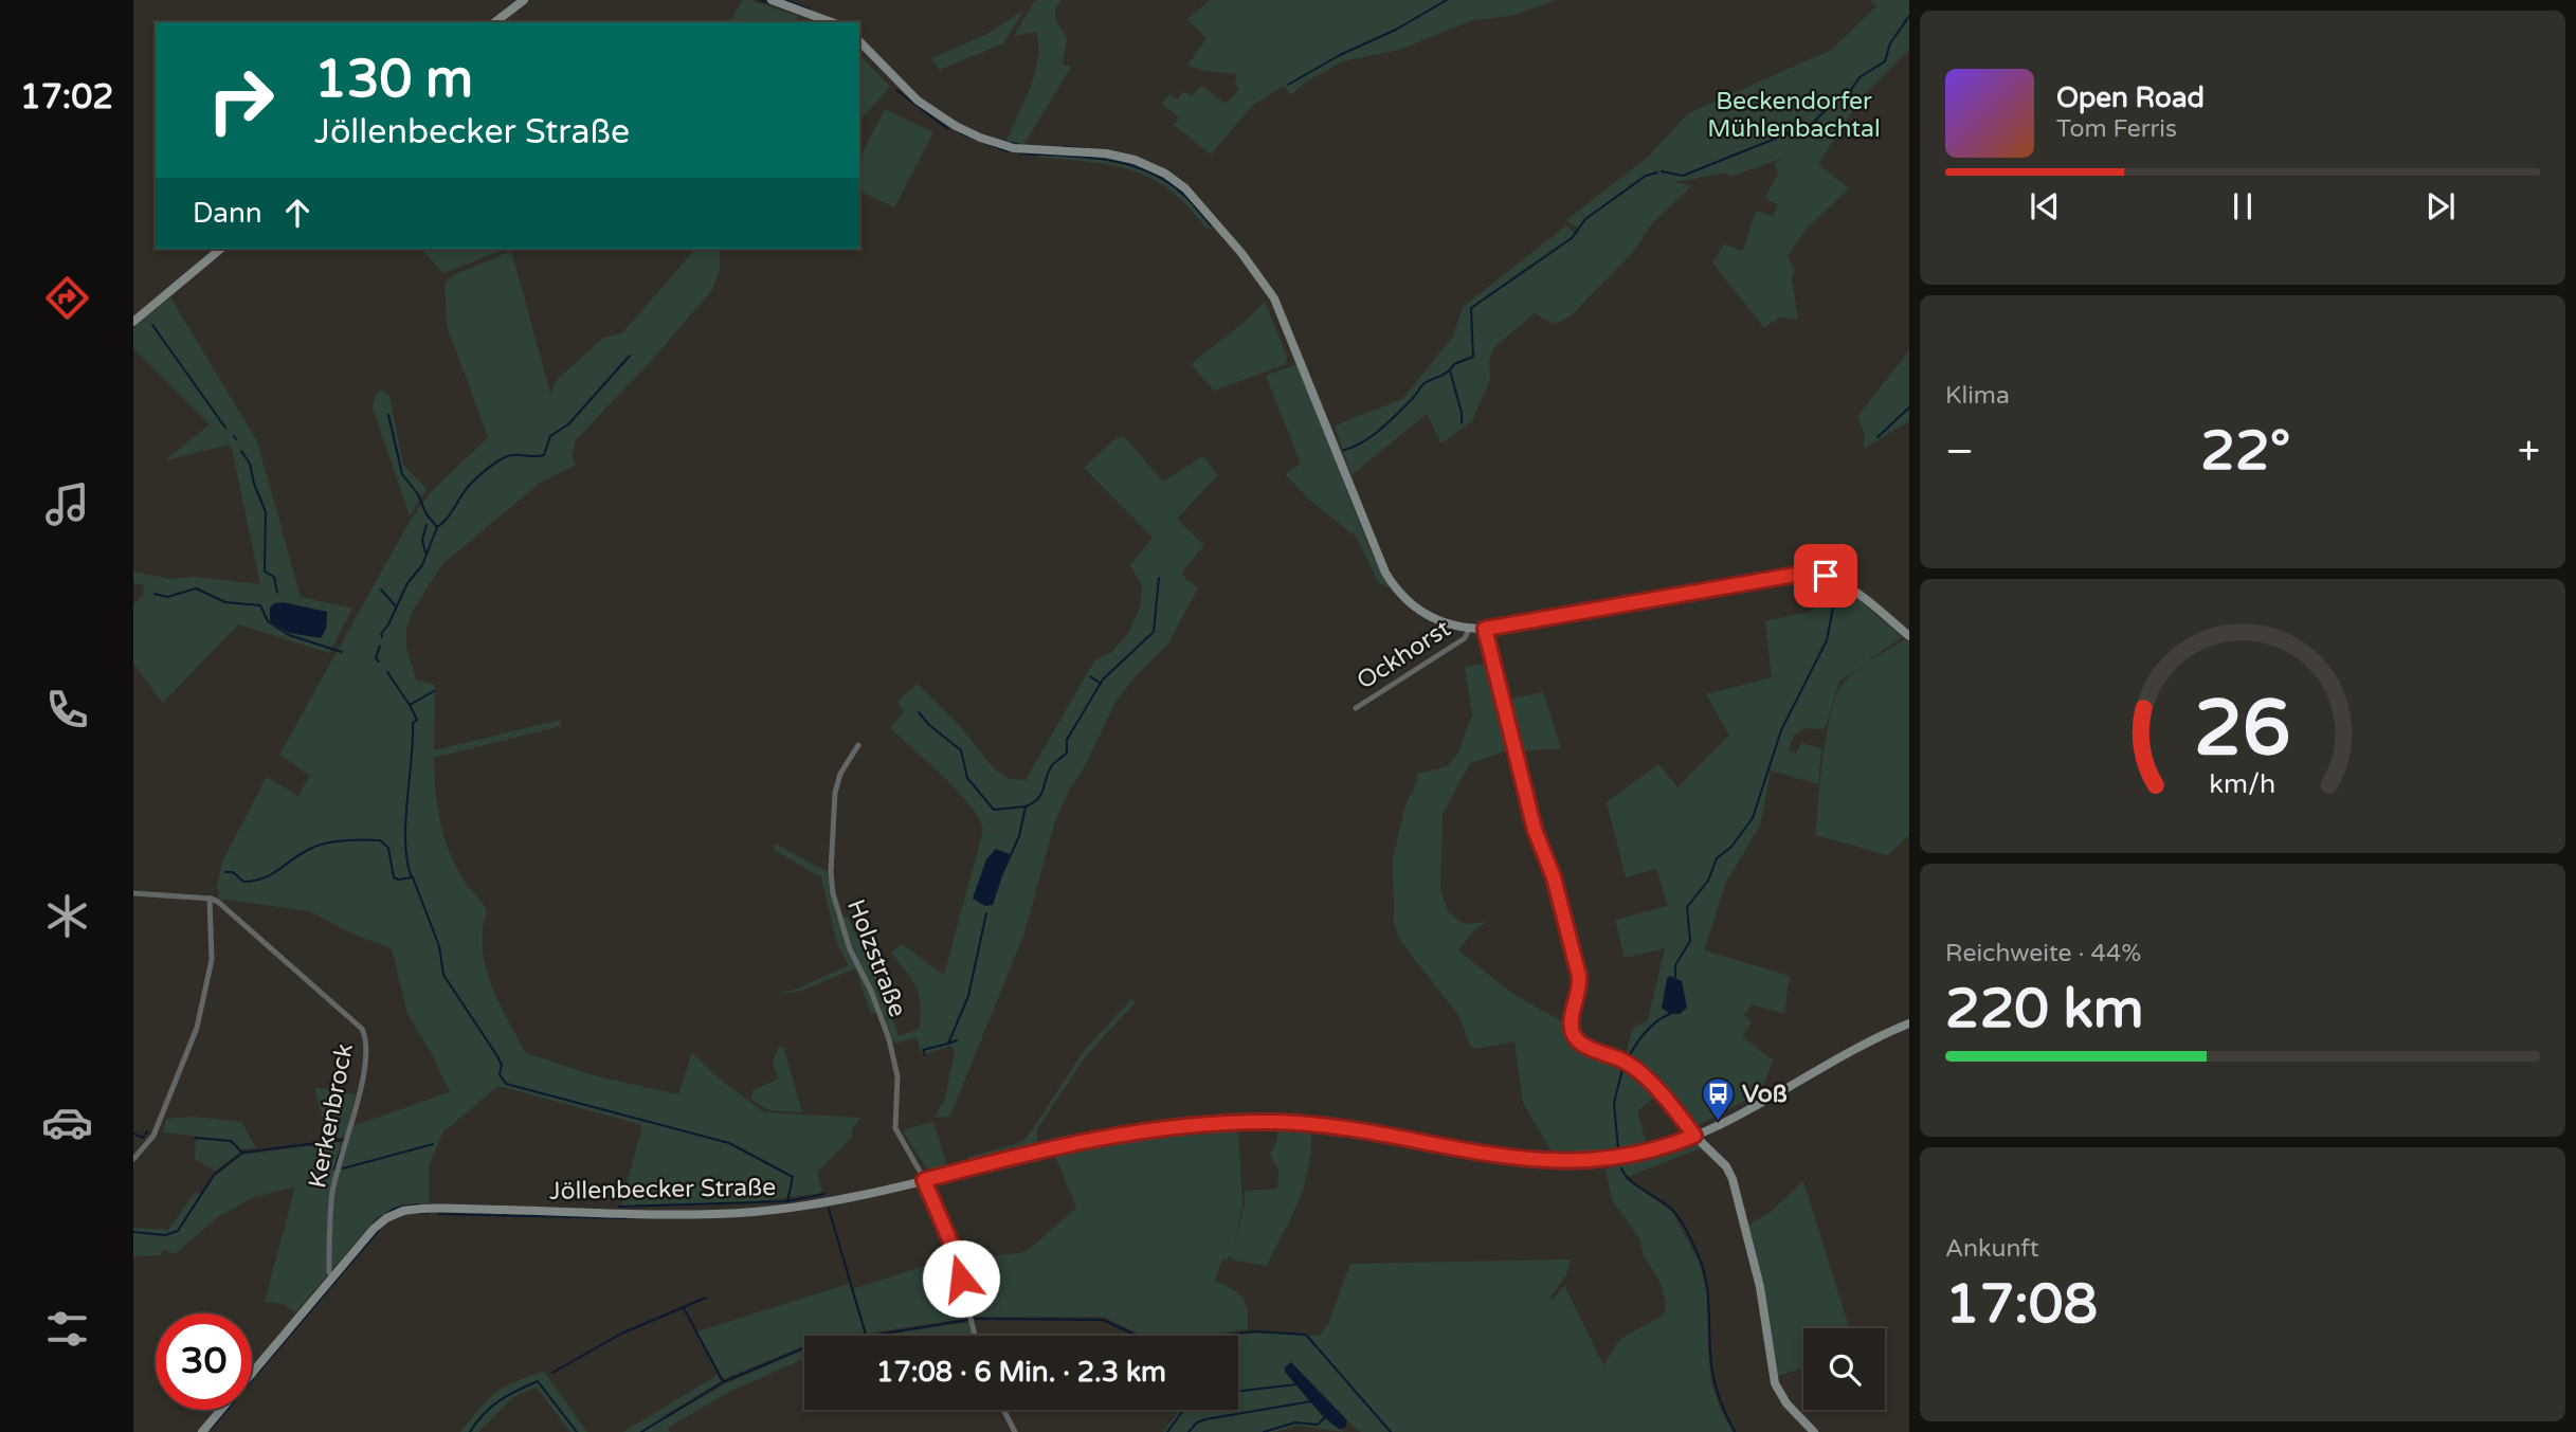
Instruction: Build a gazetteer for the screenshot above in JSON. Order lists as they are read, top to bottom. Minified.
{"streets":{"street":["Ockhorst","Holzstraße","Kerkenbrock","Jöllenbecker Straße"]},"crossings":[["Holzstraße","Jöllenbecker Straße"],["Kerkenbrock","Jöllenbecker Straße"]],"parks":["Beckendorfer Mühlenbachtal"],"places":{"bus stop":["Voß"]},"page":{"tabs":"17:02","turn":["130 m","Jöllenbecker Straße"],"song":["Open Road","Tom Ferris"],"then":"Dann","tile":["Klima",["Reichweite · 44%","220 km"],["Ankunft","17:08"]],"heat":["−","22°","+"],"limit":"30","trip":"17:08 · 6 Min. · 2.3 km","gauge":["26","km/h"]}}
